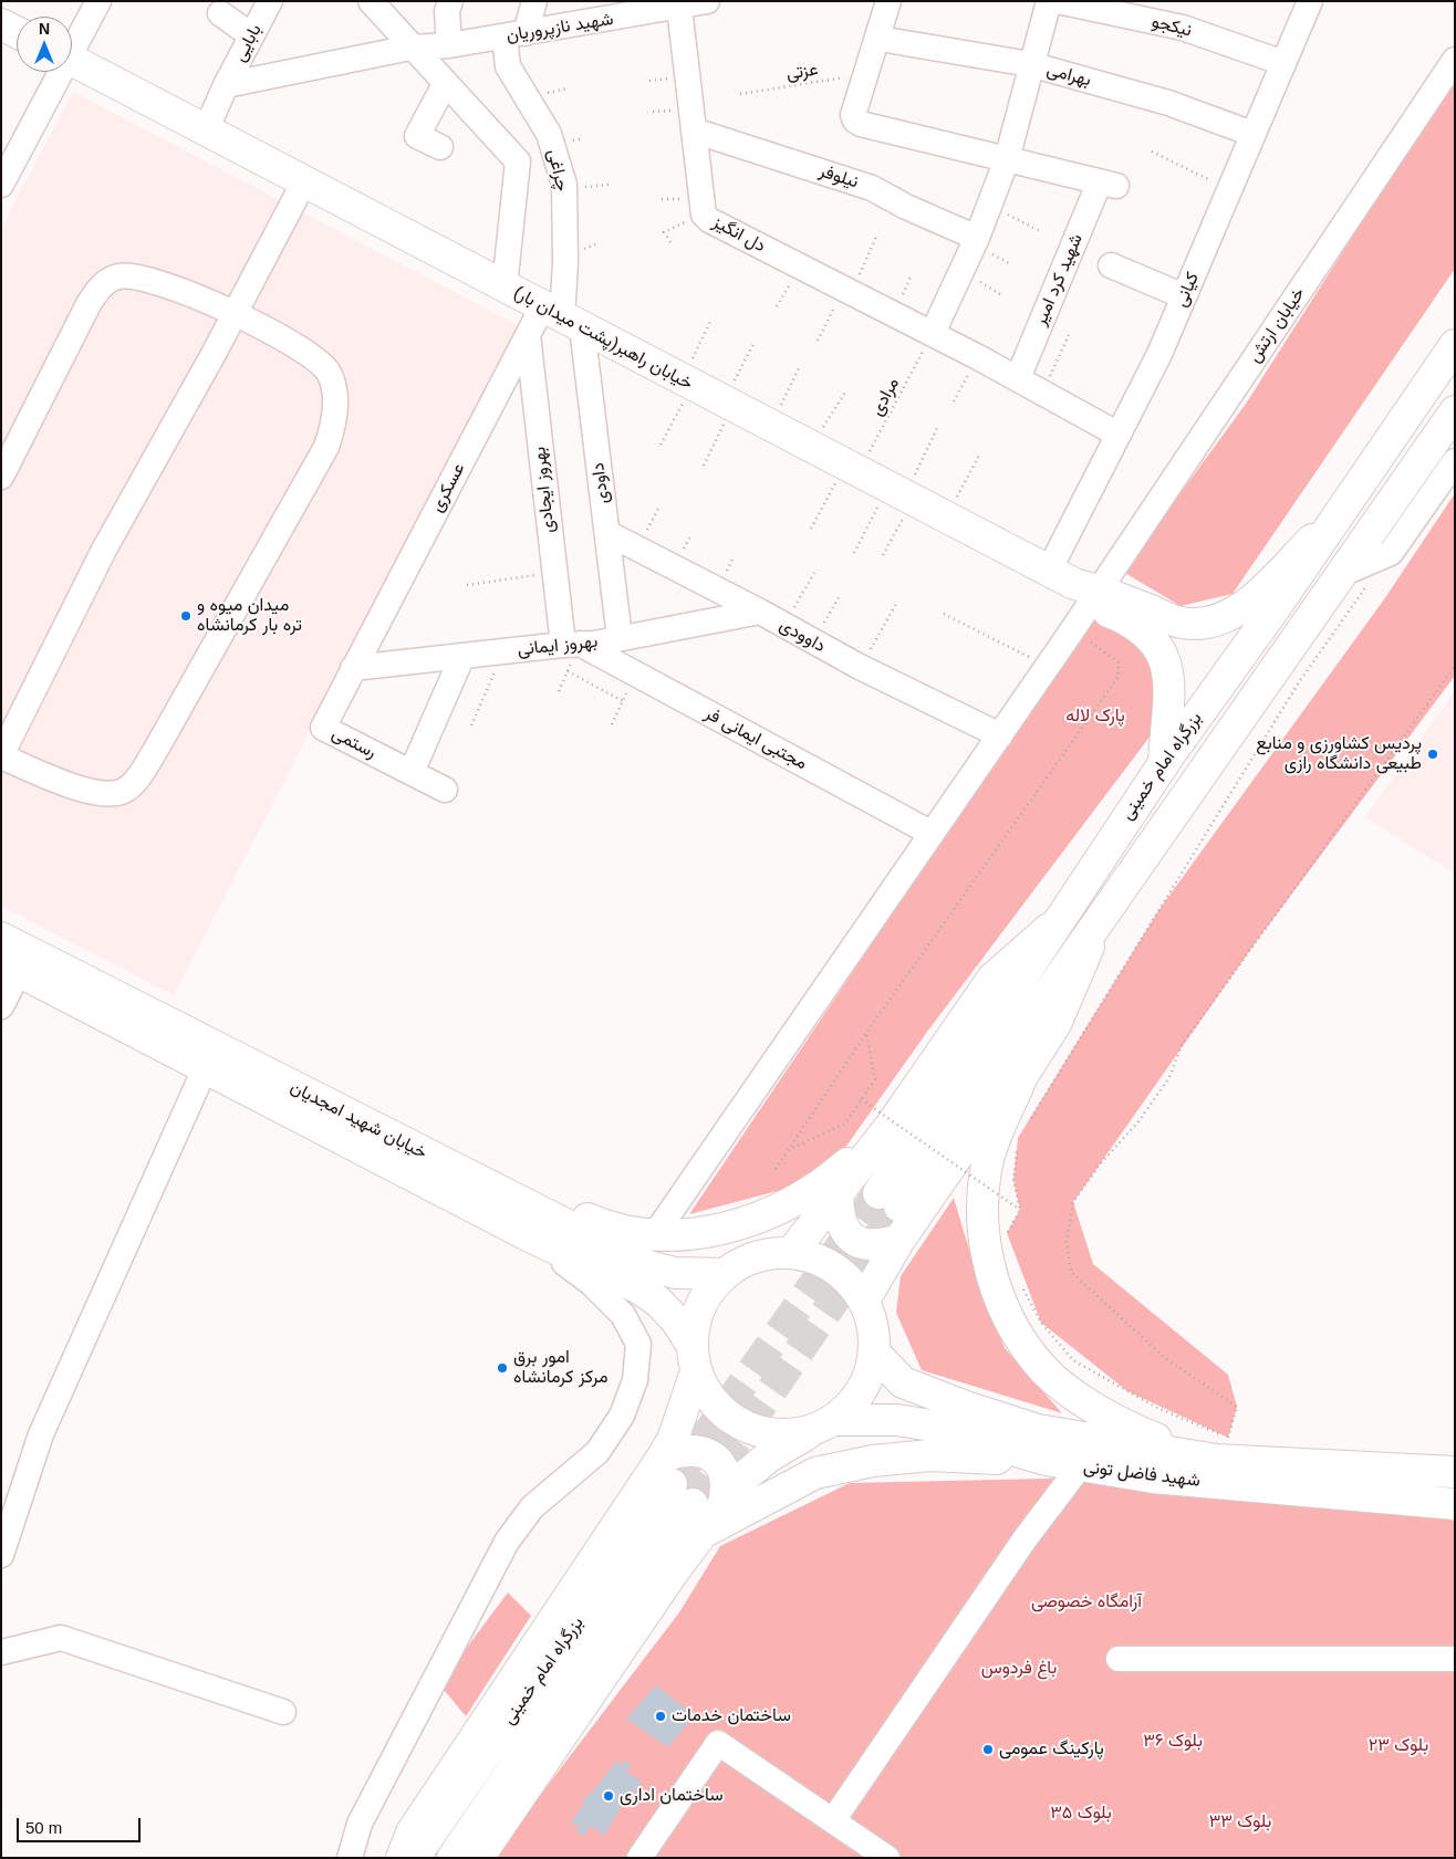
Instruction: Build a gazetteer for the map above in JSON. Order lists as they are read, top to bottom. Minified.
{"streets":{"main road":["خیابان راهبر(پشت میدان بار)","بزرگراه امام خمینی","خیابان شهید امجدیان","شهید فاضل تونی"],"street":["نیکجو","شهید نازپروریان","بابایی","بهرامی","چراغی","نیلوفر","دل انگیز","شهید کرد امیر","کیانی","خیابان ارتش","داودی","عسکری","بهروز ایجادی","داوودی","بهروز ایمانی","مجتبی ایمانی فر","رستمی"],"path":["عزتی","مرادی"]},"crossings":[["نیکجو","کیانی"],["شهید نازپروریان","بابایی"],["شهید نازپروریان","چراغی"],["شهید نازپروریان","دل انگیز"],["بهرامی","کیانی"],["چراغی","خیابان راهبر(پشت میدان بار)"],["چراغی","داودی"],["چراغی","عسکری"],["نیلوفر","دل انگیز"],["دل انگیز","شهید کرد امیر"],["دل انگیز","کیانی"],["دل انگیز","مرادی"],["کیانی","خیابان ارتش"],["کیانی","خیابان راهبر(پشت میدان بار)"],["خیابان ارتش","خیابان راهبر(پشت میدان بار)"],["خیابان راهبر(پشت میدان بار)","مرادی"],["خیابان راهبر(پشت میدان بار)","داودی"],["خیابان راهبر(پشت میدان بار)","عسکری"],["داودی","عسکری"],["داودی","داوودی"],["داودی","بهروز ایمانی"],["عسکری","بهروز ایجادی"],["عسکری","بهروز ایمانی"],["عسکری","رستمی"],["بهروز ایجادی","بهروز ایمانی"],["بهروز ایجادی","مجتبی ایمانی فر"],["داوودی","بهروز ایمانی"],["بهروز ایمانی","مجتبی ایمانی فر"],["بهروز ایمانی","رستمی"],["خیابان شهید امجدیان","شهید فاضل تونی"]],"parks":["پارک لاله","آرامگاه خصوصی","باغ فردوس","بلوک ۳۶","بلوک ۲۳","بلوک ۳۵","بلوک ۳۳"],"places":["میدان میوه و تره بار کرمانشاه","پردیس کشاورزی و منابع طبیعی دانشگاه رازی","امور برق مرکز کرمانشاه","ساختمان خدمات","پارکینگ عمومی","ساختمان اداری"],"scale_bar":"50 m","north":"top"}
